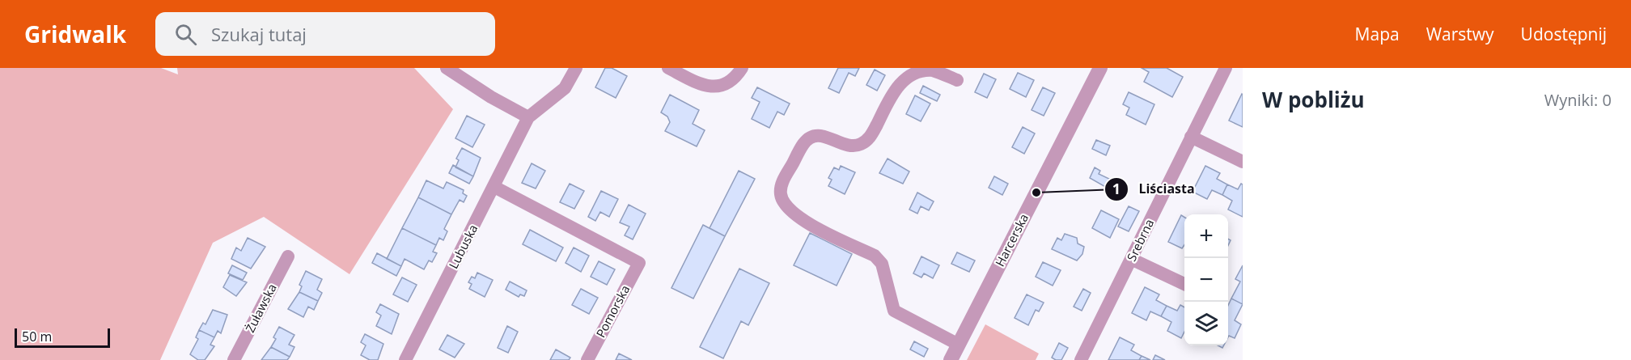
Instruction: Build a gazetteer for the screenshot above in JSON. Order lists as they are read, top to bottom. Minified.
{"streets":{"street":["Harcerska","Srebrna","Lubuska","Żuławska","Pomorska"]},"crossings":[["Lubuska","Pomorska"]],"places":["Liściasta"],"scale_bar":"50 m","page":{"header":"Gridwalk","search":"Szukaj tutaj","nav":["Mapa","Warstwy","Udostępnij"],"heading":["W pobliżu","Wyniki: 0"],"map_buttons":["+","−"],"scale":"50 m"}}
